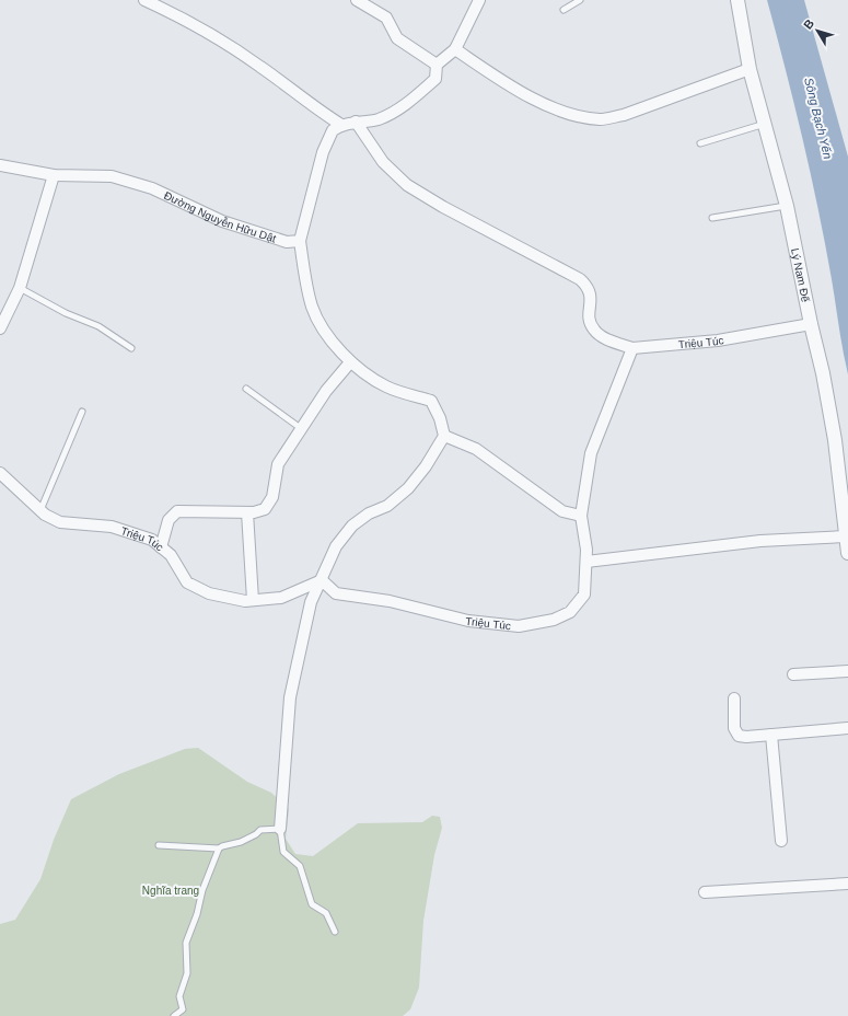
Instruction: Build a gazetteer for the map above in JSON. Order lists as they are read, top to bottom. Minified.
{"streets":{"street":["Đường Nguyễn Hữu Dật","Lý Nam Đế","Triệu Túc"]},"crossings":[["Lý Nam Đế","Triệu Túc"]],"water":["Sông Bạch Yến"],"parks":["Nghĩa trang"],"north":"top left"}
